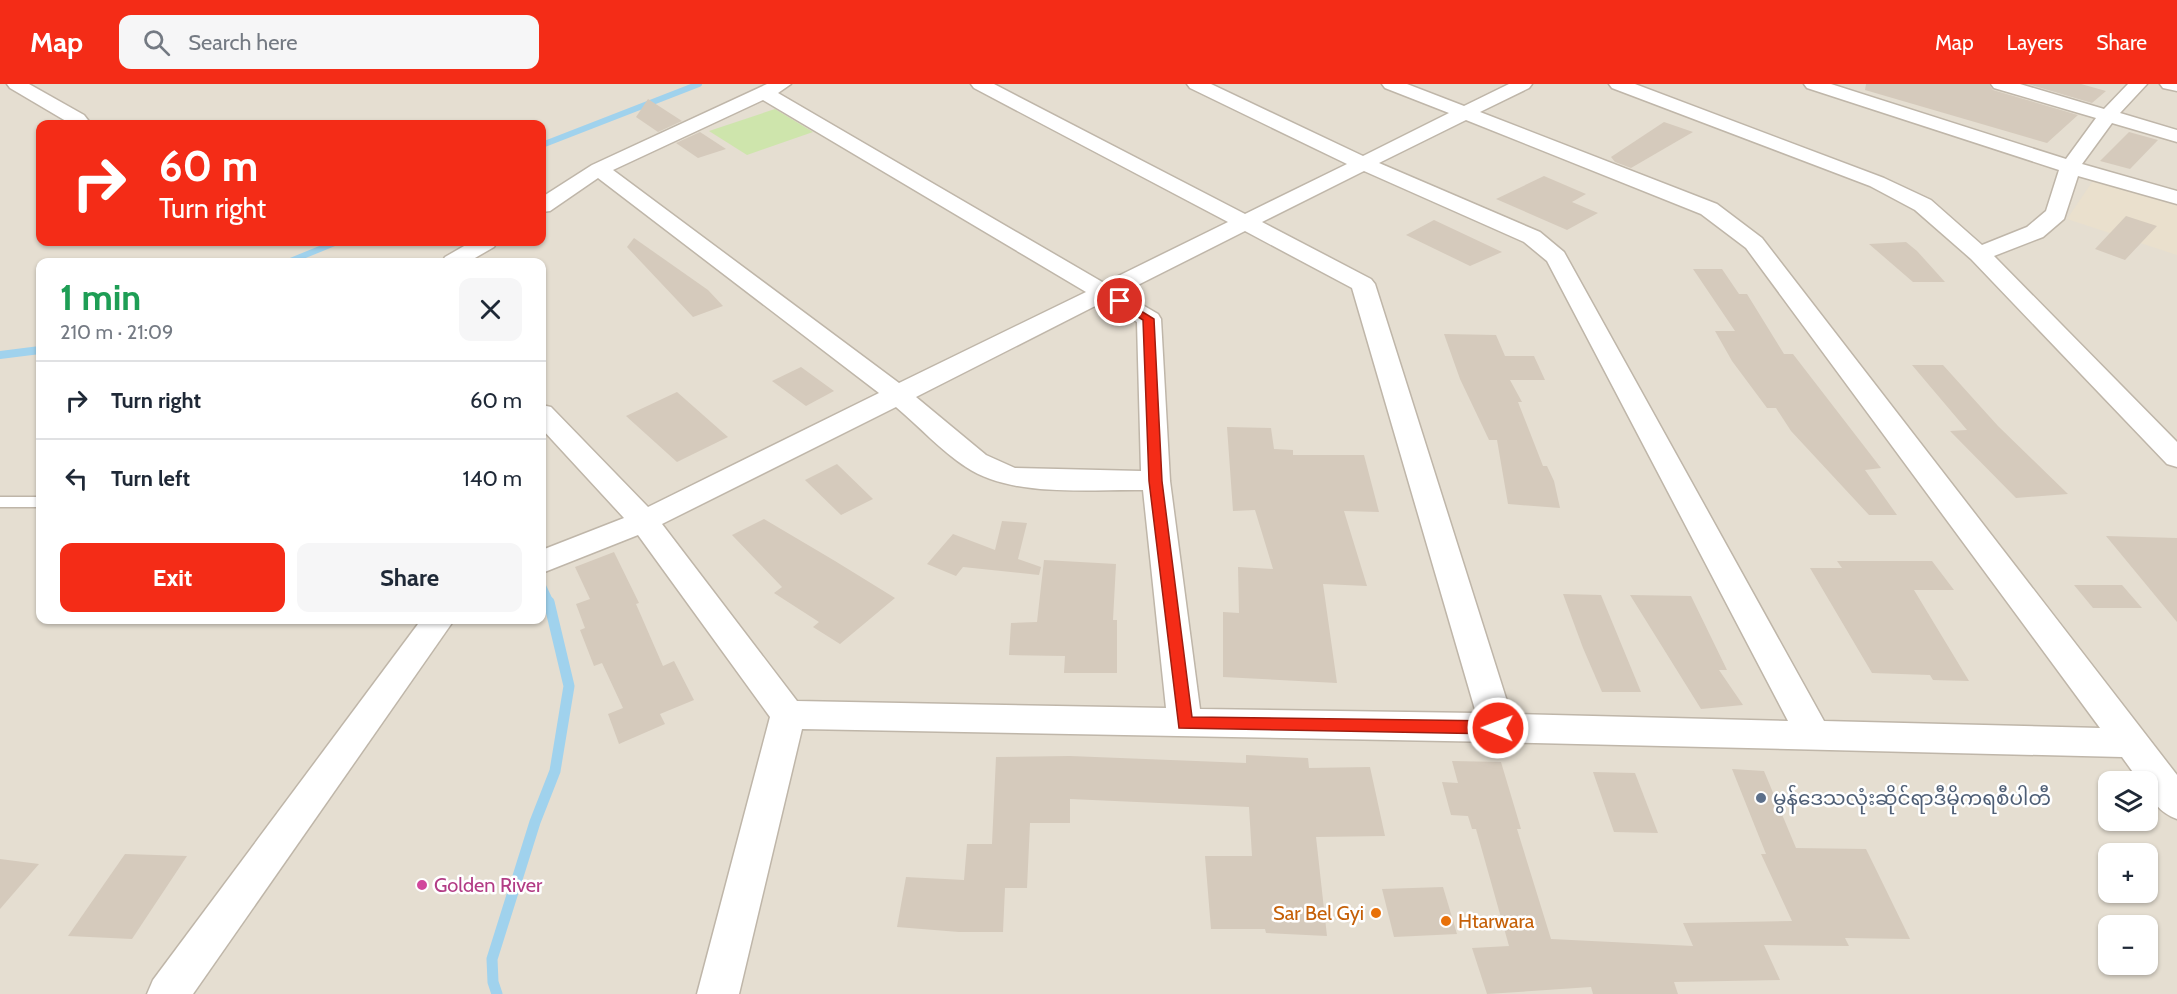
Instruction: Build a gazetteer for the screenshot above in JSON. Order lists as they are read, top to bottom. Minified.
{"places":["မွန်ဒေသလုံးဆိုင်ရာဒီမိုကရစီပါတီ","Golden River","Sar Bel Gyi","Htarwara"],"page":{"header":"Map","search":"Search here","nav":["Map","Layers","Share"],"turn":["60 m","Turn right"],"heading":["1 min","210 m · 21:09"],"list":[{"name":"Turn right","value":"60 m"},{"name":"Turn left","value":"140 m"}],"buttons":["Exit","Share"],"map_buttons":["+","−"]}}
